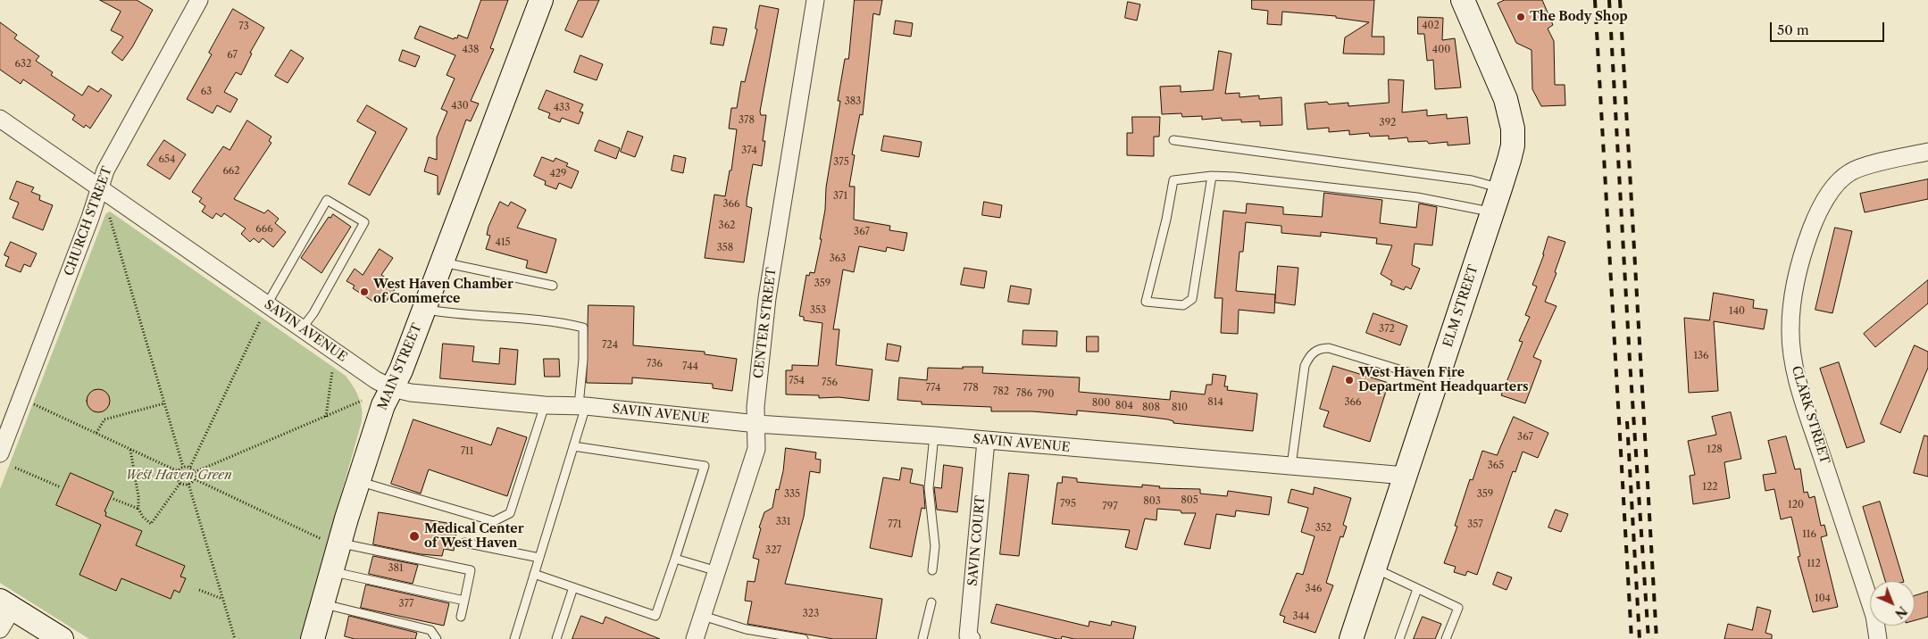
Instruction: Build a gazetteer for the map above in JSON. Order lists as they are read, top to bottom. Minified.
{"streets":{"main road":["ELM STREET","MAIN STREET"],"street":["CHURCH STREET","CENTER STREET","SAVIN AVENUE","CLARK STREET","SAVIN COURT"]},"crossings":[["CHURCH STREET","SAVIN AVENUE"],["ELM STREET","SAVIN AVENUE"],["CENTER STREET","SAVIN AVENUE"],["SAVIN AVENUE","MAIN STREET"],["SAVIN AVENUE","SAVIN COURT"]],"parks":["West Haven Green"],"places":["The Body Shop","West Haven Chamber of Commerce","West Haven Fire Department Headquarters","Medical Center of West Haven"],"house_numbers":["402","73","438","400","67","632","63","383","430","433","378","392","374","654","375","662","429","371","366","362","666","367","415","358","363","359","353","140","372","724","136","736","744","754","756","774","778","782","786","790","814","366","800","804","808","810","367","128","711","365","122","335","359","805","803","795","120","797","331","771","357","352","116","327","112","381","346","104","377","323","344"],"scale_bar":"50 m","north":"bottom right"}
